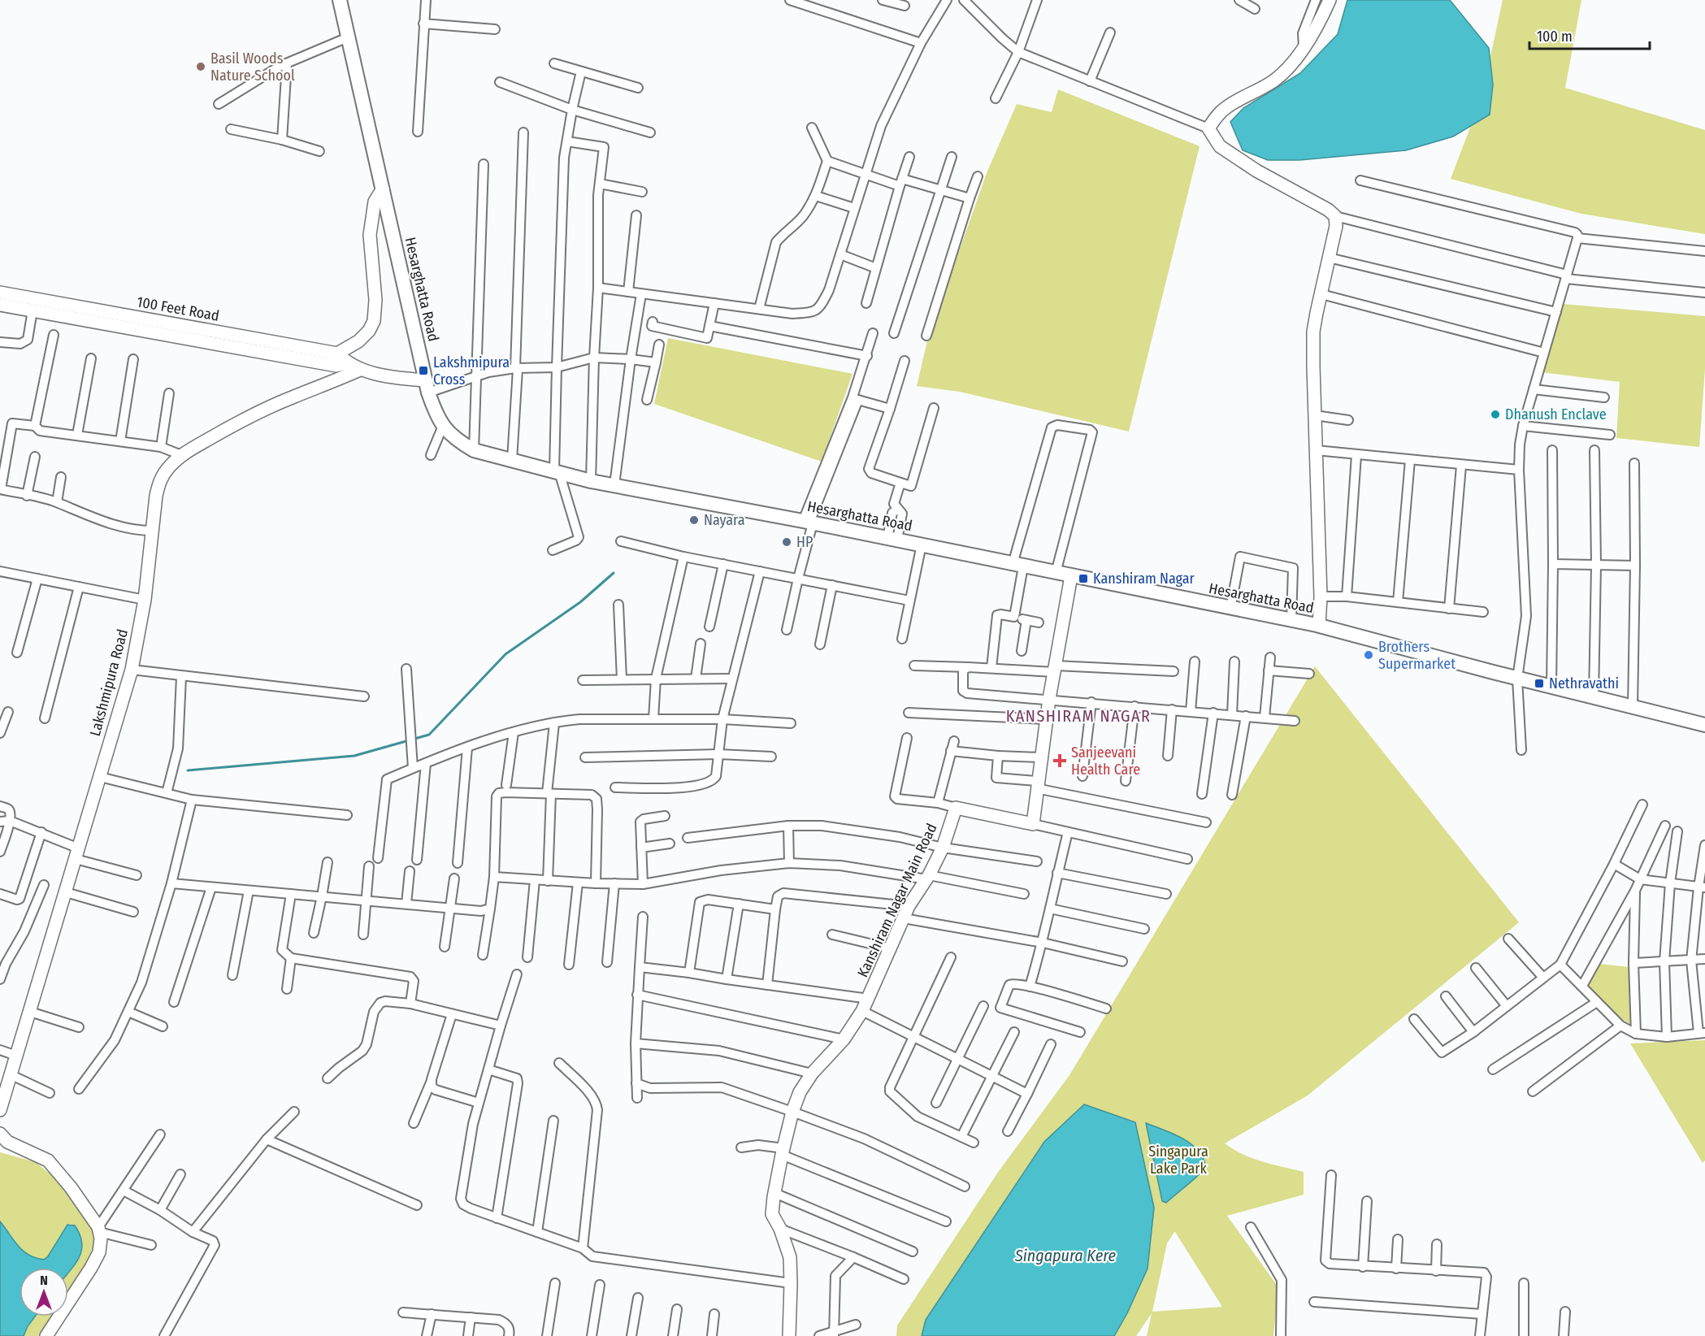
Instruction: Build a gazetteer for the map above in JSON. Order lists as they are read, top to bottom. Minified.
{"streets":{"main road":["Hesarghatta Road"],"street":["100 Feet Road","Lakshmipura Road","Kanshiram Nagar Main Road"]},"crossings":[["Hesarghatta Road","100 Feet Road"],["100 Feet Road","Lakshmipura Road"]],"districts":["KANSHIRAM NAGAR"],"water":["Singapura Kere"],"parks":["Singapura Lake Park"],"places":{"other":["Basil Woods Nature School","Dhanush Enclave","Nayara","HP","Brothers Supermarket"],"transit":["Lakshmipura Cross","Kanshiram Nagar","Nethravathi"],"health":["Sanjeevani Health Care"]},"scale_bar":"100 m","north":"top"}
